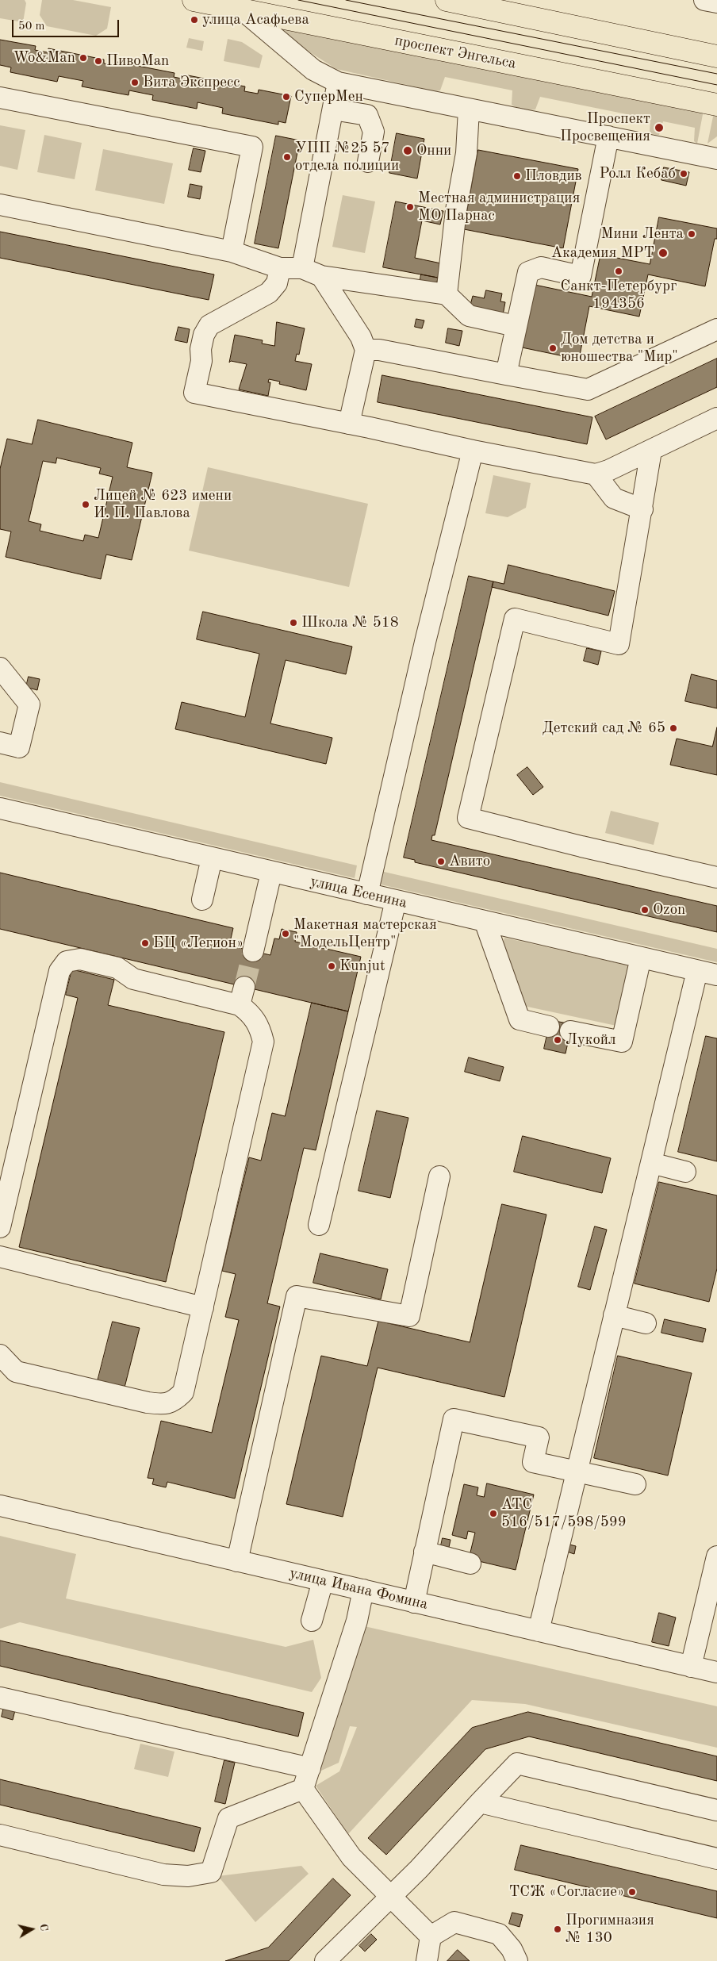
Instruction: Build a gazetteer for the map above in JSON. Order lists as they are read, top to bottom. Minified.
{"streets":{"main road":["проспект Энгельса"],"street":["улица Есенина","улица Ивана Фомина"]},"places":["улица Асафьева","Wo&Man","ПивоMan","Вита Экспресс","СуперМен","Проспект Просвещения","Онни","УПП №25 57 отдела полиции","Ролл Кебаб","Пловдив","Местная администрация МО Парнас","Мини Лента","Академия МРТ","Санкт-Петербург 194356","Дом детства и юношества \"Мир\"","Лицей № 623 имени И. П. Павлова","Школа № 518","Детский сад № 65","Авито","Ozon","Макетная мастерская \"МодельЦентр\"","БЦ «Легион»","Kunjut","Лукойл","АТС 516/517/598/599","ТСЖ «Согласие»","Прогимназия № 130"],"scale_bar":"50 m","north":"right"}
